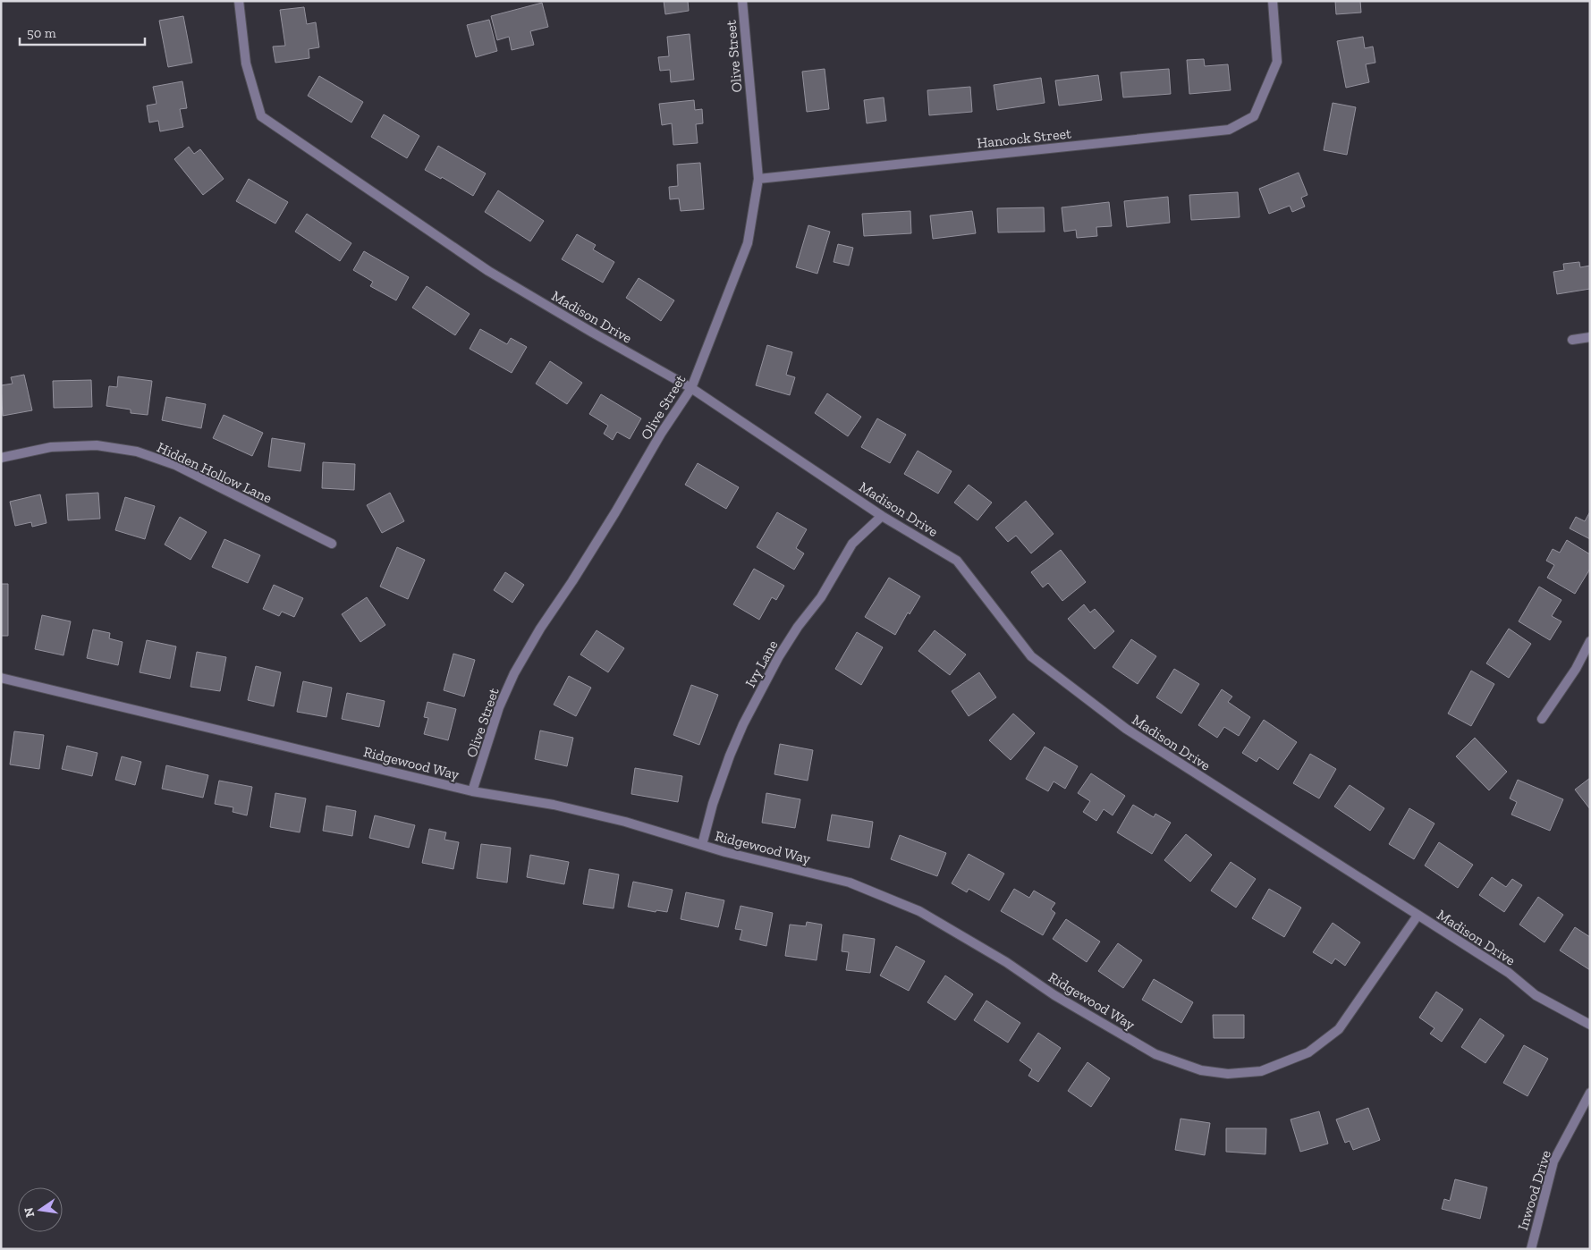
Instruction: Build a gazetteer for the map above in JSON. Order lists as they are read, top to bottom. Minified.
{"streets":{"street":["Olive Street","Hancock Street","Madison Drive","Hidden Hollow Lane","Ivy Lane","Ridgewood Way","Inwood Drive"]},"crossings":[["Olive Street","Hancock Street"],["Olive Street","Madison Drive"],["Olive Street","Ridgewood Way"],["Madison Drive","Ivy Lane"],["Madison Drive","Ridgewood Way"],["Ivy Lane","Ridgewood Way"]],"scale_bar":"50 m","north":"left"}
